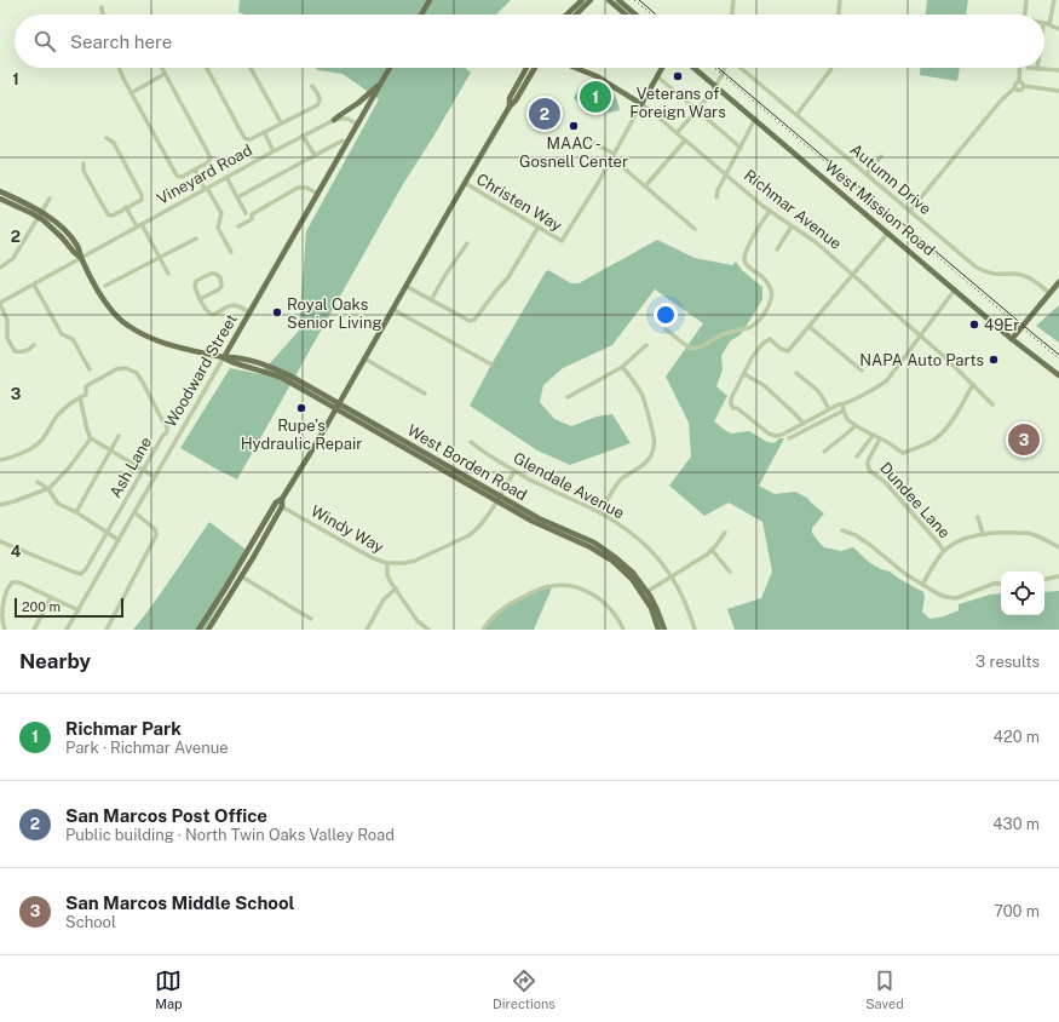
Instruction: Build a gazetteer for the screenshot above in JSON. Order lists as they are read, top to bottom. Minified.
{"streets":{"main road":["West Mission Road","Richmar Avenue","Woodward Street","West Borden Road"],"street":["Vineyard Road","Autumn Drive","Christen Way","Ash Lane","Glendale Avenue","Dundee Lane","Windy Way"]},"crossings":[["Vineyard Road","West Borden Road"],["Woodward Street","West Borden Road"]],"places":["Veterans of Foreign Wars","MAAC - Gosnell Center","Royal Oaks Senior Living","49Er","NAPA Auto Parts","Rupe’s Hydraulic Repair"],"scale_bar":"200 m","page":{"search":"Search here","pins":["1","2","3"],"scale":"200 m","heading":["Nearby","3 results"],"list":[{"mark":"1","name":"Richmar Park","note":"Park · Richmar Avenue","value":"420 m"},{"mark":"2","name":"San Marcos Post Office","note":"Public building · North Twin Oaks Valley Road","value":"430 m"},{"mark":"3","name":"San Marcos Middle School","note":"School","value":"700 m"}],"nav":["Map","Directions","Saved"]},"grid":{"rows":["1","2","3","4"]}}
